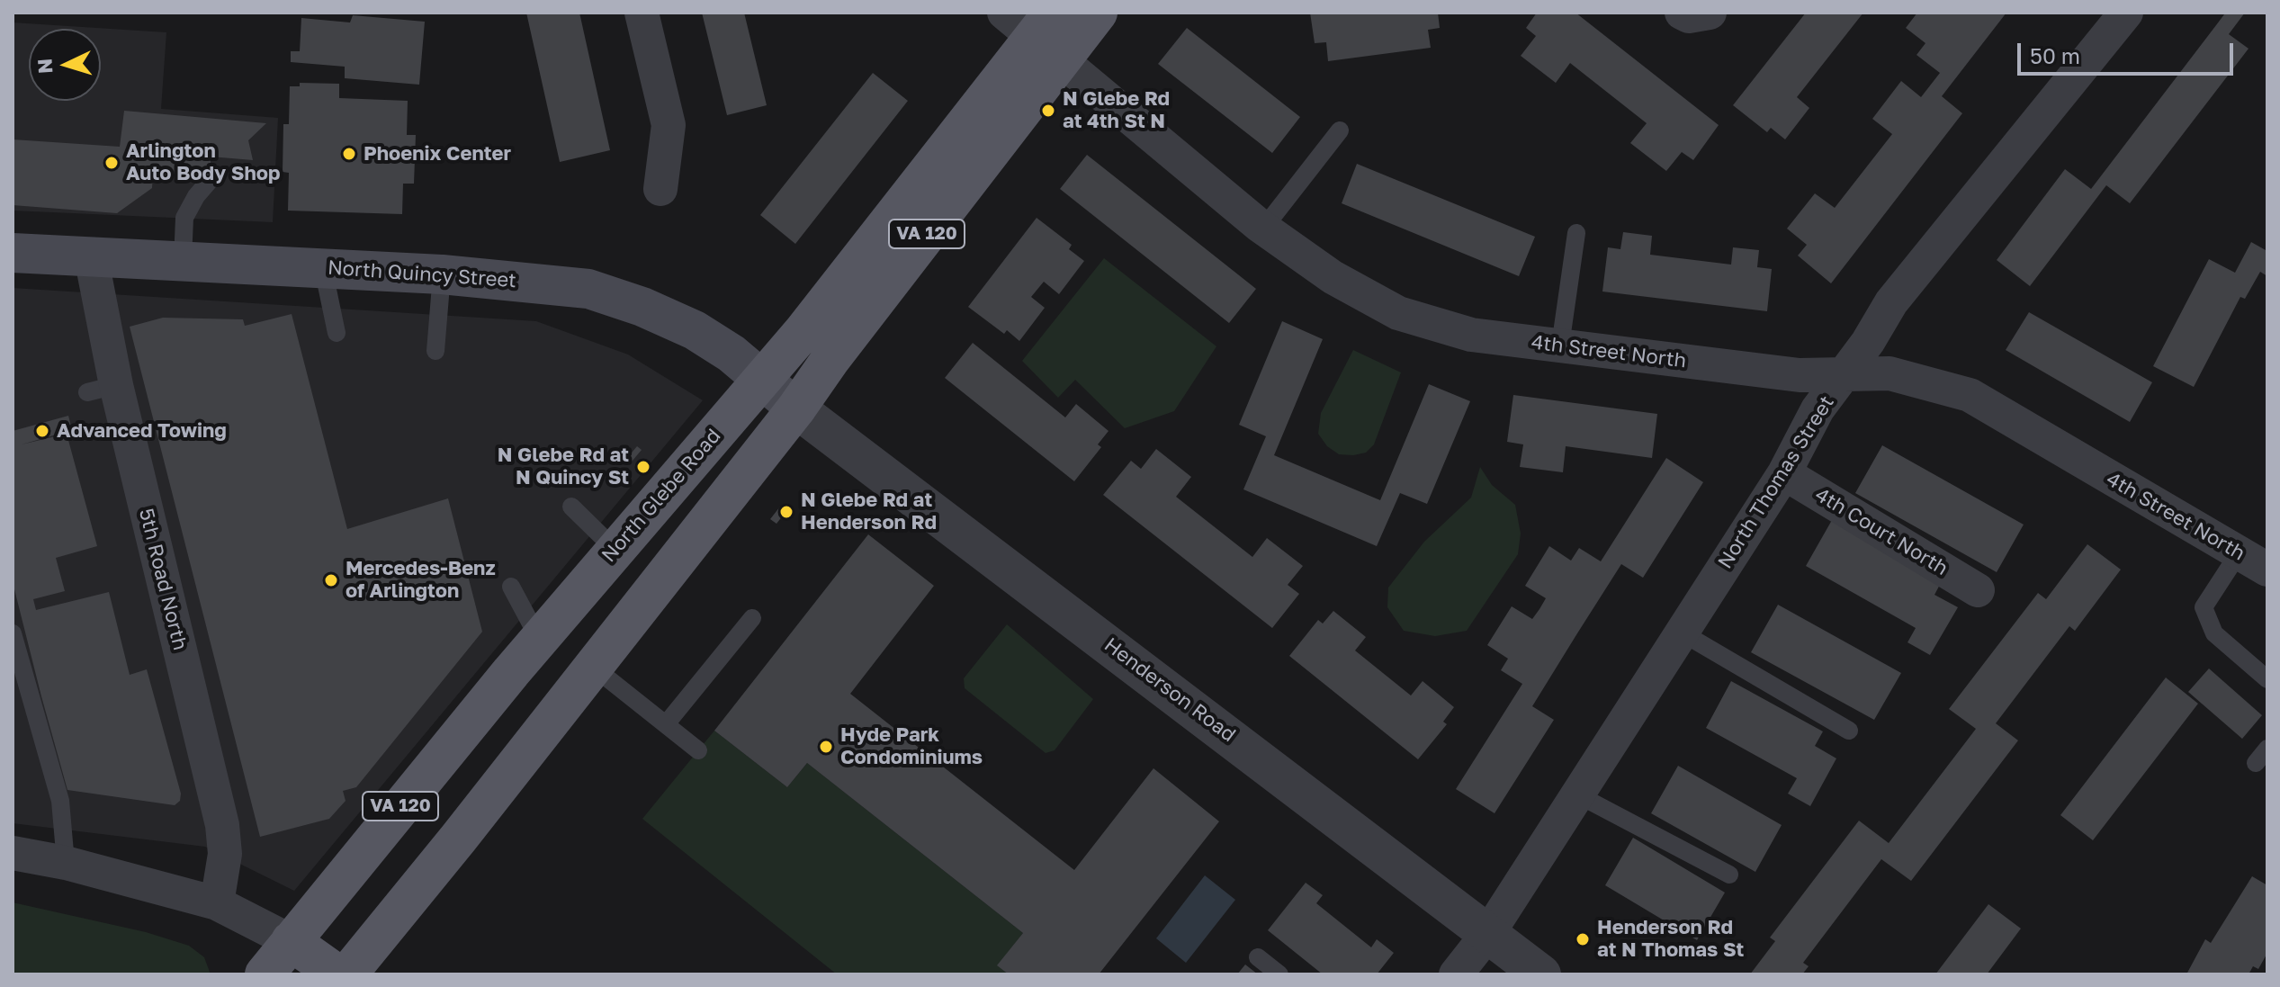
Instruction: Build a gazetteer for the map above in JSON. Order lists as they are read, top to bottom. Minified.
{"streets":{"main road":["VA 120","North Quincy Street","North Glebe Road"],"street":["4th Street North","North Thomas Street","4th Court North","5th Road North","Henderson Road"]},"crossings":[["North Quincy Street","North Glebe Road"],["North Quincy Street","5th Road North"],["North Quincy Street","Henderson Road"],["4th Street North","North Thomas Street"],["4th Street North","North Glebe Road"],["North Thomas Street","4th Court North"],["North Thomas Street","Henderson Road"],["North Glebe Road","Henderson Road"]],"places":["N Glebe Rd at 4th St N","Phoenix Center","Arlington Auto Body Shop","Advanced Towing","N Glebe Rd at N Quincy St","N Glebe Rd at Henderson Rd","Mercedes-Benz of Arlington","Hyde Park Condominiums","Henderson Rd at N Thomas St"],"scale_bar":"50 m","north":"left"}
